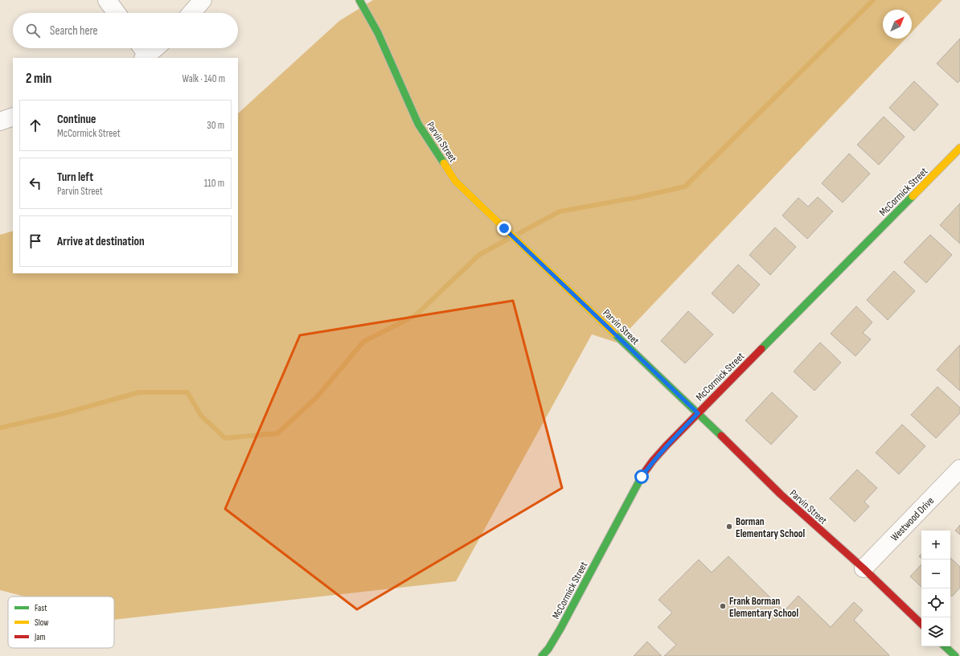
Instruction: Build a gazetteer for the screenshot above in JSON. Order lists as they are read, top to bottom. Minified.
{"streets":{"street":["Parvin Street","McCormick Street","Westwood Drive"]},"crossings":[["Parvin Street","McCormick Street"],["Parvin Street","Westwood Drive"]],"places":["Borman Elementary School","Frank Borman Elementary School"],"legend":["Fast","Slow","Jam"],"north":"top right","page":{"search":"Search here","heading":["2 min","Walk · 140 m"],"list":[["Continue","McCormick Street","30 m"],["Turn left","Parvin Street","110 m"],"Arrive at destination"],"map_buttons":["+","−"]}}
